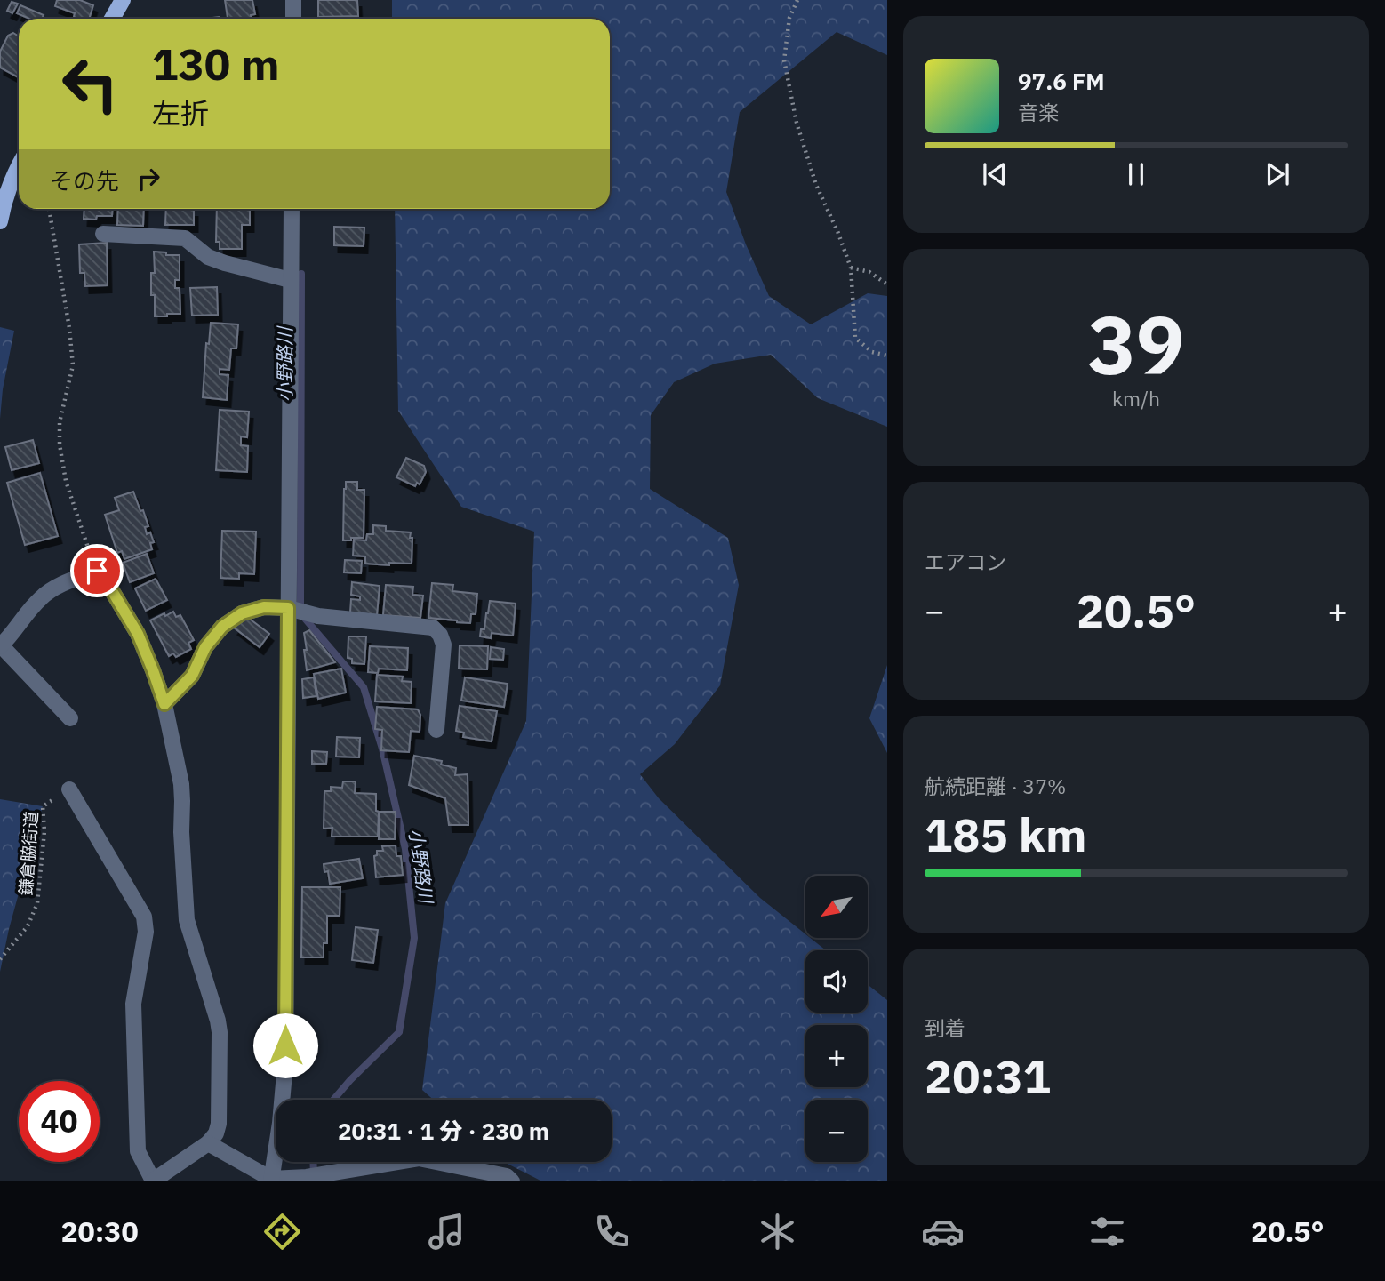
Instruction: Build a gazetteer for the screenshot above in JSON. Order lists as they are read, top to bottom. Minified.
{"streets":{"path":["鎌倉脇街道"]},"water":["小野路川"],"north":"bottom left","page":{"turn":["130 m","左折"],"song":["97.6 FM","音楽"],"then":"その先","tile":[["39","km/h"],"エアコン",["航続距離 · 37%","185 km"],["到着","20:31"]],"heat":["−","20.5°","+"],"map_buttons":["+","−"],"limit":"40","trip":"20:31 · 1 分 · 230 m","tabs":["20:30","20.5°"]}}
